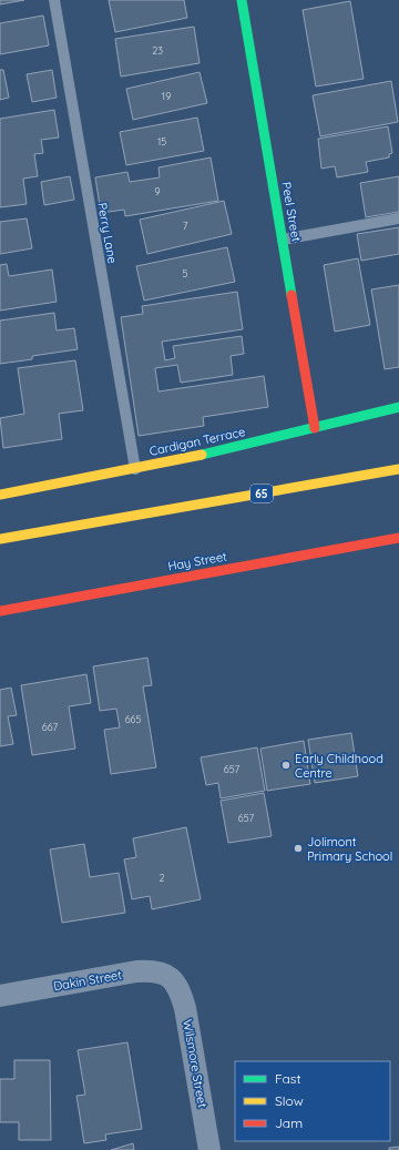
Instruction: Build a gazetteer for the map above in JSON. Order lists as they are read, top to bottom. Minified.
{"streets":{"street":["Peel Street","Cardigan Terrace","65","Hay Street","Dakin Street","Wilsmore Street"],"lane":["Perry Lane"]},"crossings":[["Peel Street","Cardigan Terrace"],["Perry Lane","Cardigan Terrace"],["Dakin Street","Wilsmore Street"]],"places":["Early Childhood Centre","Jolimont Primary School"],"house_numbers":["23","19","15","9","7","5","665","667","657","657","2"],"legend":["Fast","Slow","Jam"]}
